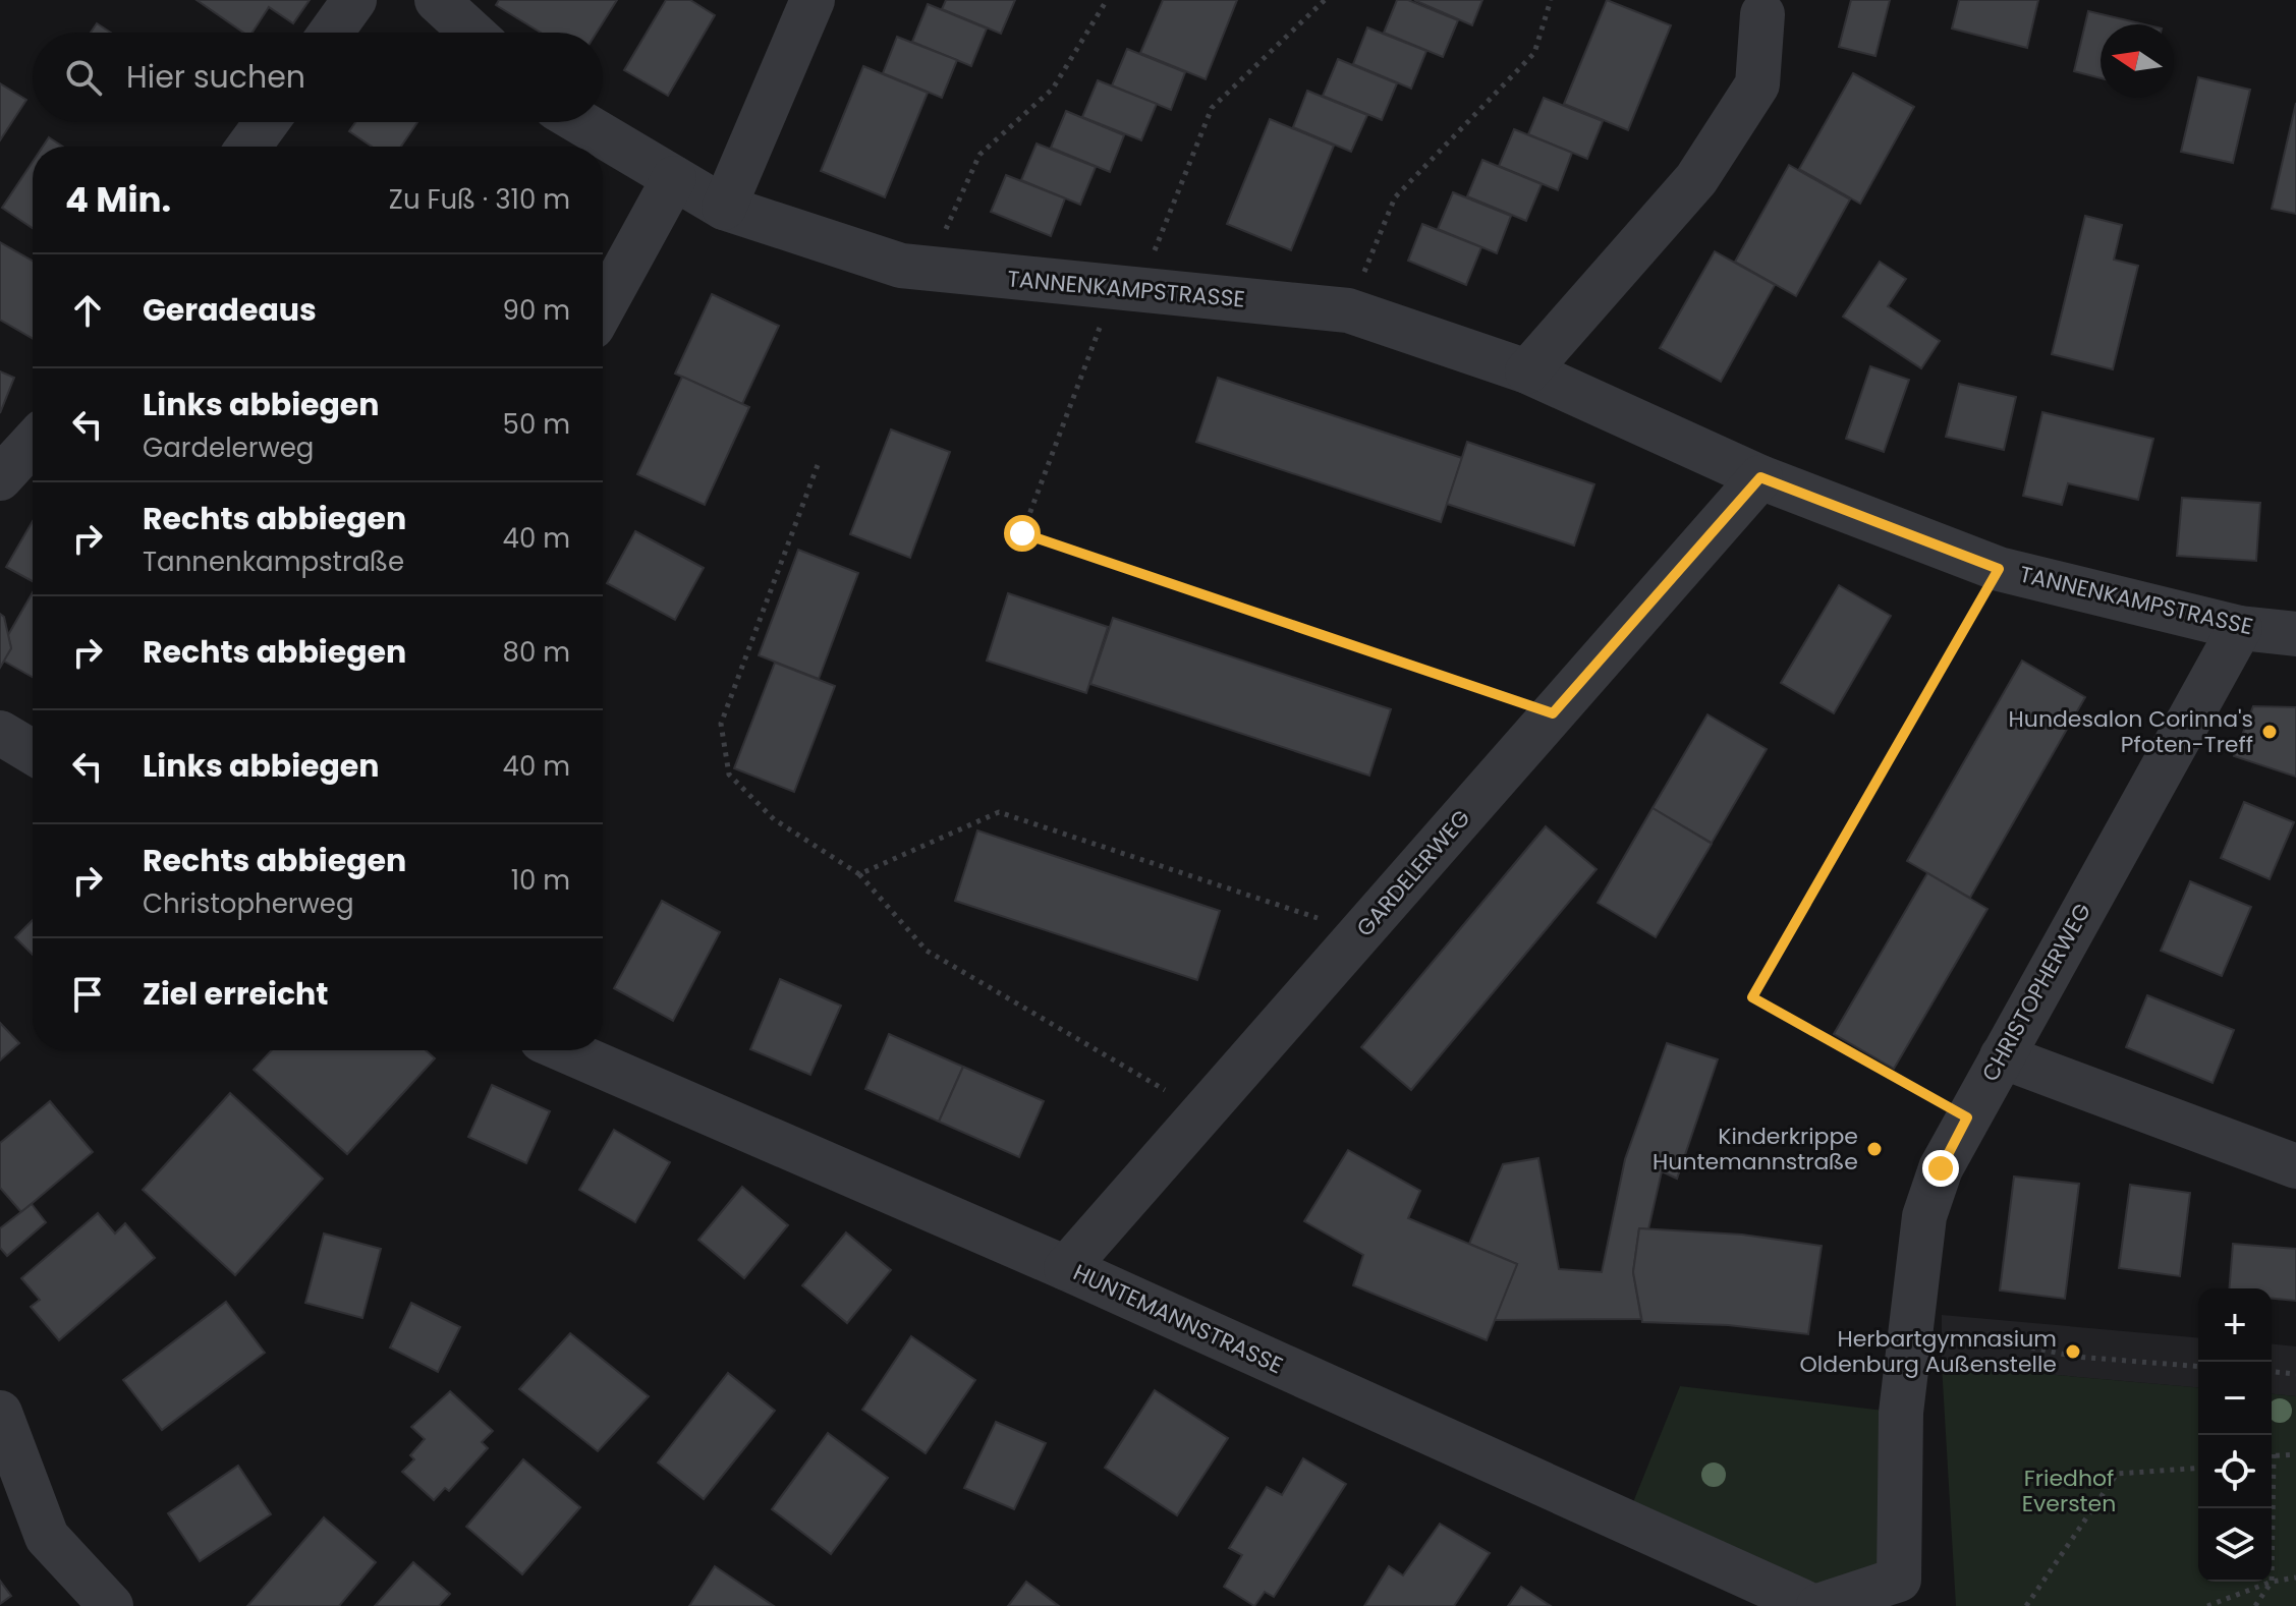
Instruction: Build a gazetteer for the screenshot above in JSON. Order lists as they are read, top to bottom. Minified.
{"streets":{"street":["TANNENKAMPSTRASSE","GARDELERWEG","CHRISTOPHERWEG","HUNTEMANNSTRASSE"]},"crossings":[["TANNENKAMPSTRASSE","GARDELERWEG"],["TANNENKAMPSTRASSE","CHRISTOPHERWEG"],["GARDELERWEG","HUNTEMANNSTRASSE"],["CHRISTOPHERWEG","HUNTEMANNSTRASSE"]],"parks":["Friedhof Eversten"],"places":["Hundesalon Corinna's Pfoten-Treff","Kinderkrippe Huntemannstraße","Herbartgymnasium Oldenburg Außenstelle"],"north":"left","page":{"search":"Hier suchen","heading":["4 Min.","Zu Fuß · 310 m"],"list":[["Geradeaus","90 m"],["Links abbiegen","Gardelerweg","50 m"],["Rechts abbiegen","Tannenkampstraße","40 m"],["Rechts abbiegen","80 m"],["Links abbiegen","40 m"],["Rechts abbiegen","Christopherweg","10 m"],"Ziel erreicht"],"map_buttons":["+","−"]}}
